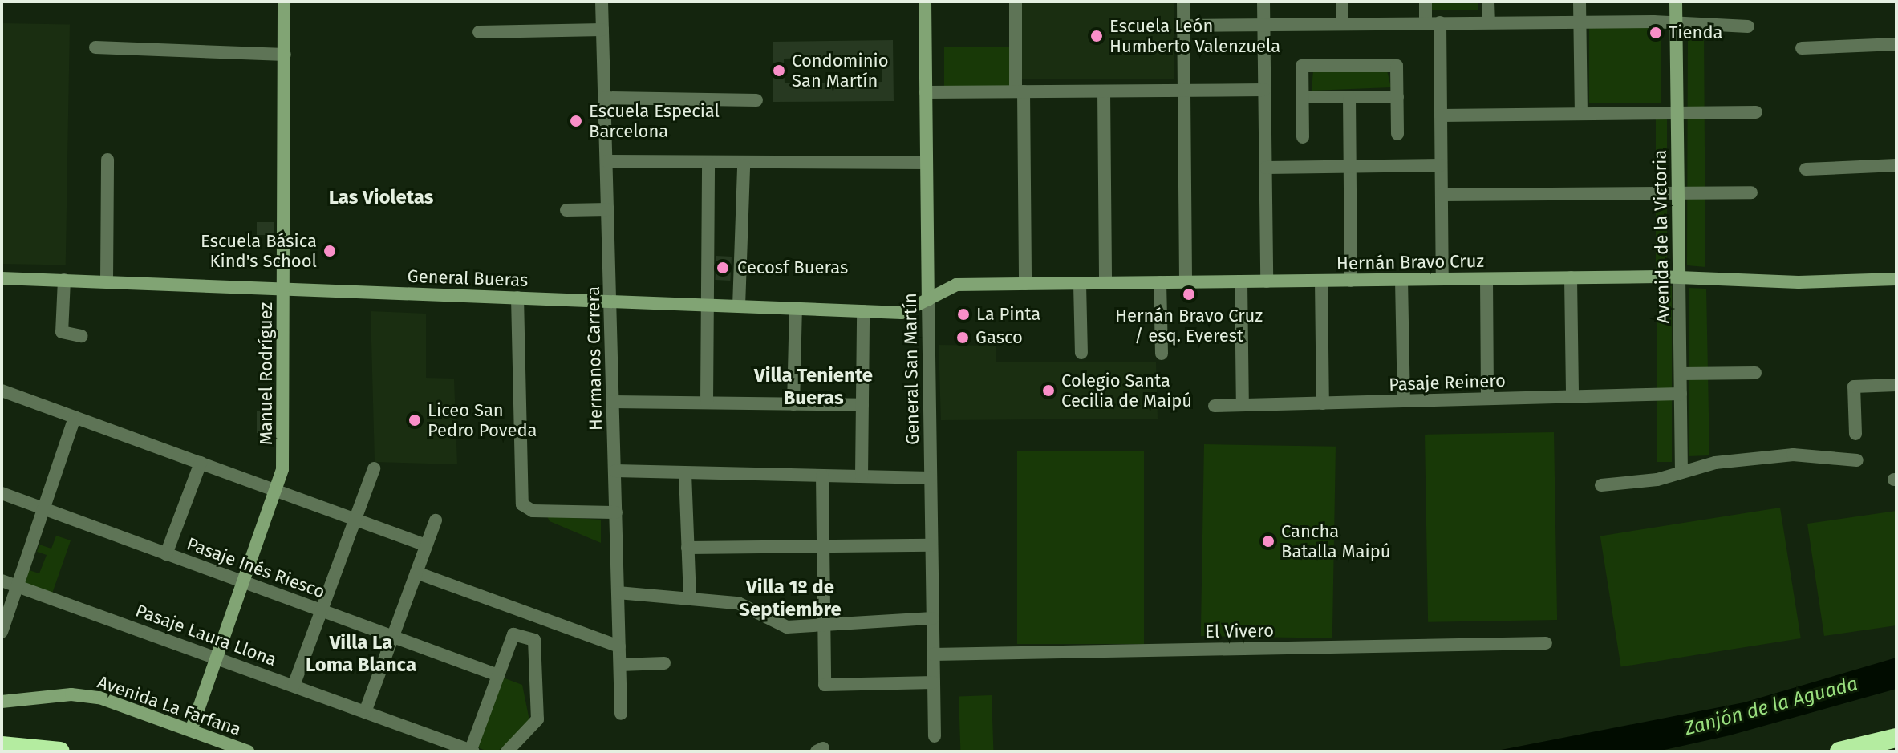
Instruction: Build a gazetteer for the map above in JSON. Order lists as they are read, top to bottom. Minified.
{"streets":{"main road":["Avenida de la Victoria","Hernán Bravo Cruz","General Bueras","General San Martín","Manuel Rodríguez","Avenida La Farfana"],"street":["Hermanos Carrera","Pasaje Reinero","Pasaje Inés Riesco","El Vivero","Pasaje Laura Llona"]},"crossings":[["Avenida de la Victoria","Hernán Bravo Cruz"],["Avenida de la Victoria","Pasaje Reinero"],["Hernán Bravo Cruz","General Bueras"],["Hernán Bravo Cruz","General San Martín"],["General Bueras","Hermanos Carrera"],["General Bueras","General San Martín"],["General Bueras","Manuel Rodríguez"],["General San Martín","El Vivero"],["Manuel Rodríguez","Pasaje Inés Riesco"],["Manuel Rodríguez","Pasaje Laura Llona"],["Manuel Rodríguez","Avenida La Farfana"]],"districts":["Las Violetas","Villa Teniente Bueras","Villa 1º de Septiembre","Villa La Loma Blanca"],"water":["Zanjón de la Aguada"],"places":["Tienda","Escuela León Humberto Valenzuela","Condominio San Martín","Escuela Especial Barcelona","Escuela Básica Kind's School","Cecosf Bueras","Hernán Bravo Cruz / esq. Everest","La Pinta","Gasco","Colegio Santa Cecilia de Maipú","Liceo San Pedro Poveda","Cancha Batalla Maipú"]}
